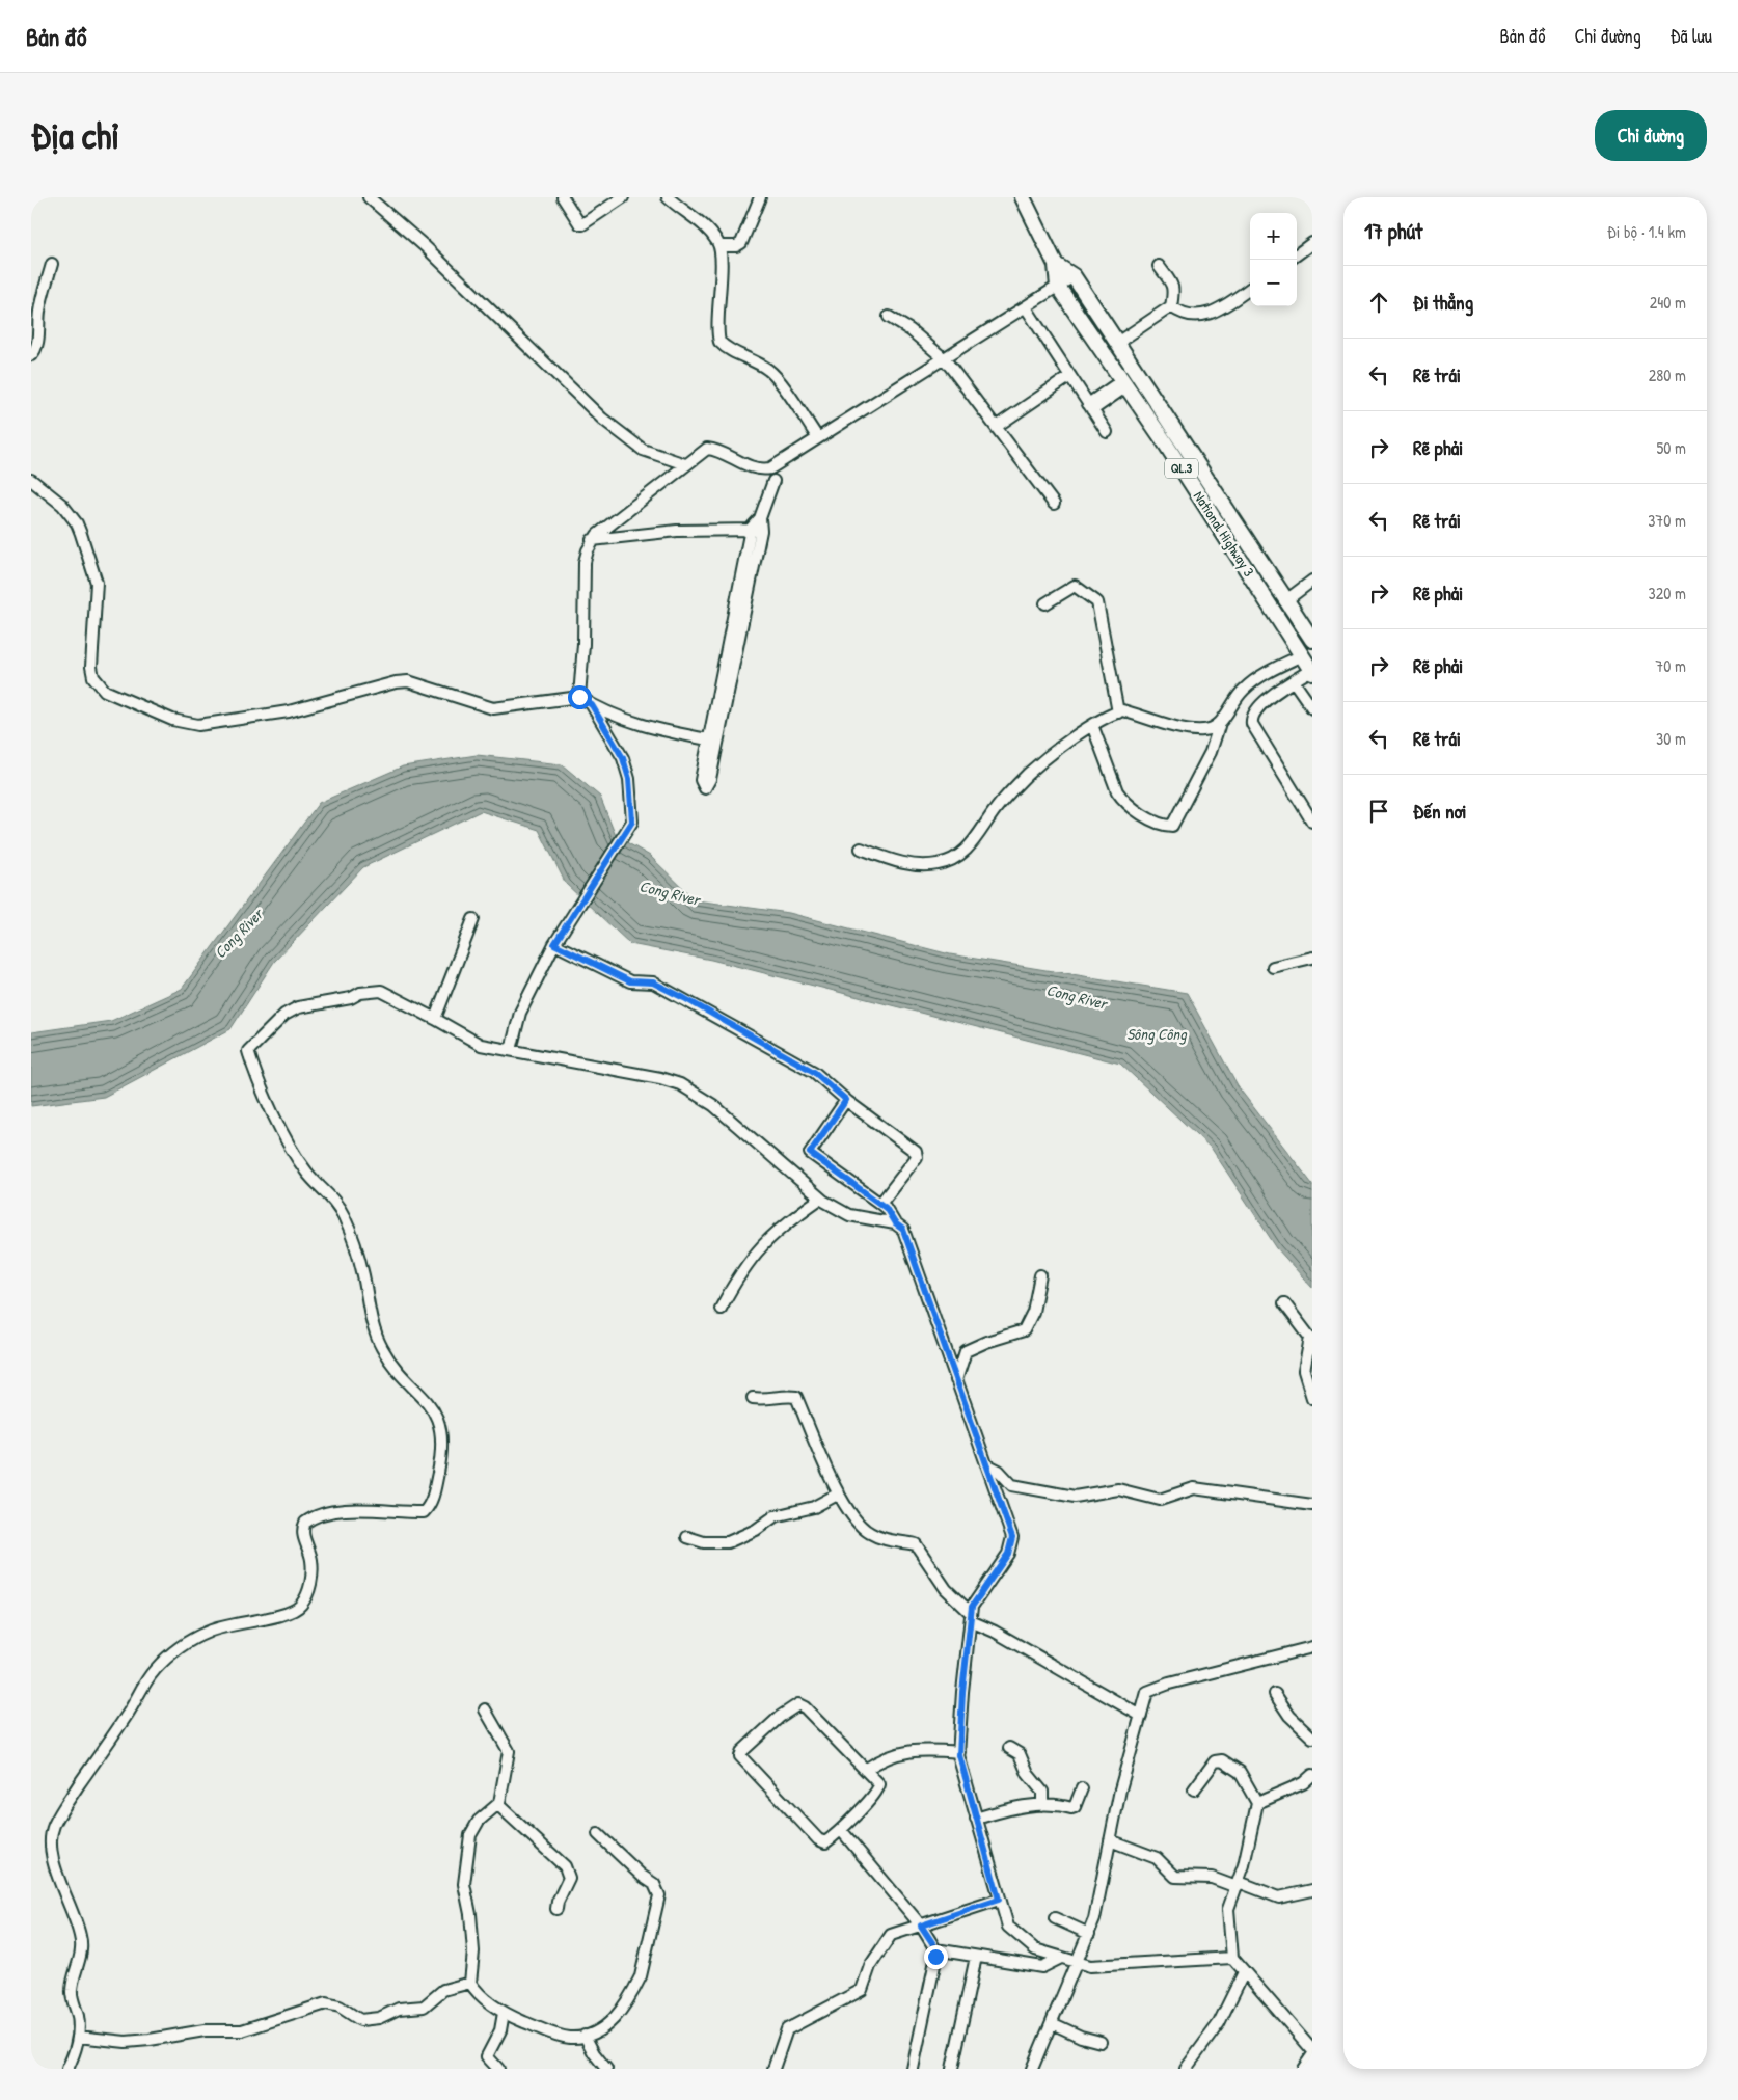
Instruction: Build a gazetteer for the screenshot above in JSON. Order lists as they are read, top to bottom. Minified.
{"streets":{"highway":["QL.3","National Highway 3"]},"water":["Cong River","Sông Công"],"page":{"header":"Bản đồ","nav":["Bản đồ","Chỉ đường","Đã lưu"],"buttons":"Chỉ đường","title":"Địa chỉ","heading":["17 phút","Đi bộ · 1.4 km"],"map_buttons":["+","−"],"list":[["Đi thẳng","240 m"],["Rẽ trái","280 m"],["Rẽ phải","50 m"],["Rẽ trái","370 m"],["Rẽ phải","320 m"],["Rẽ phải","70 m"],["Rẽ trái","30 m"],"Đến nơi"]}}
